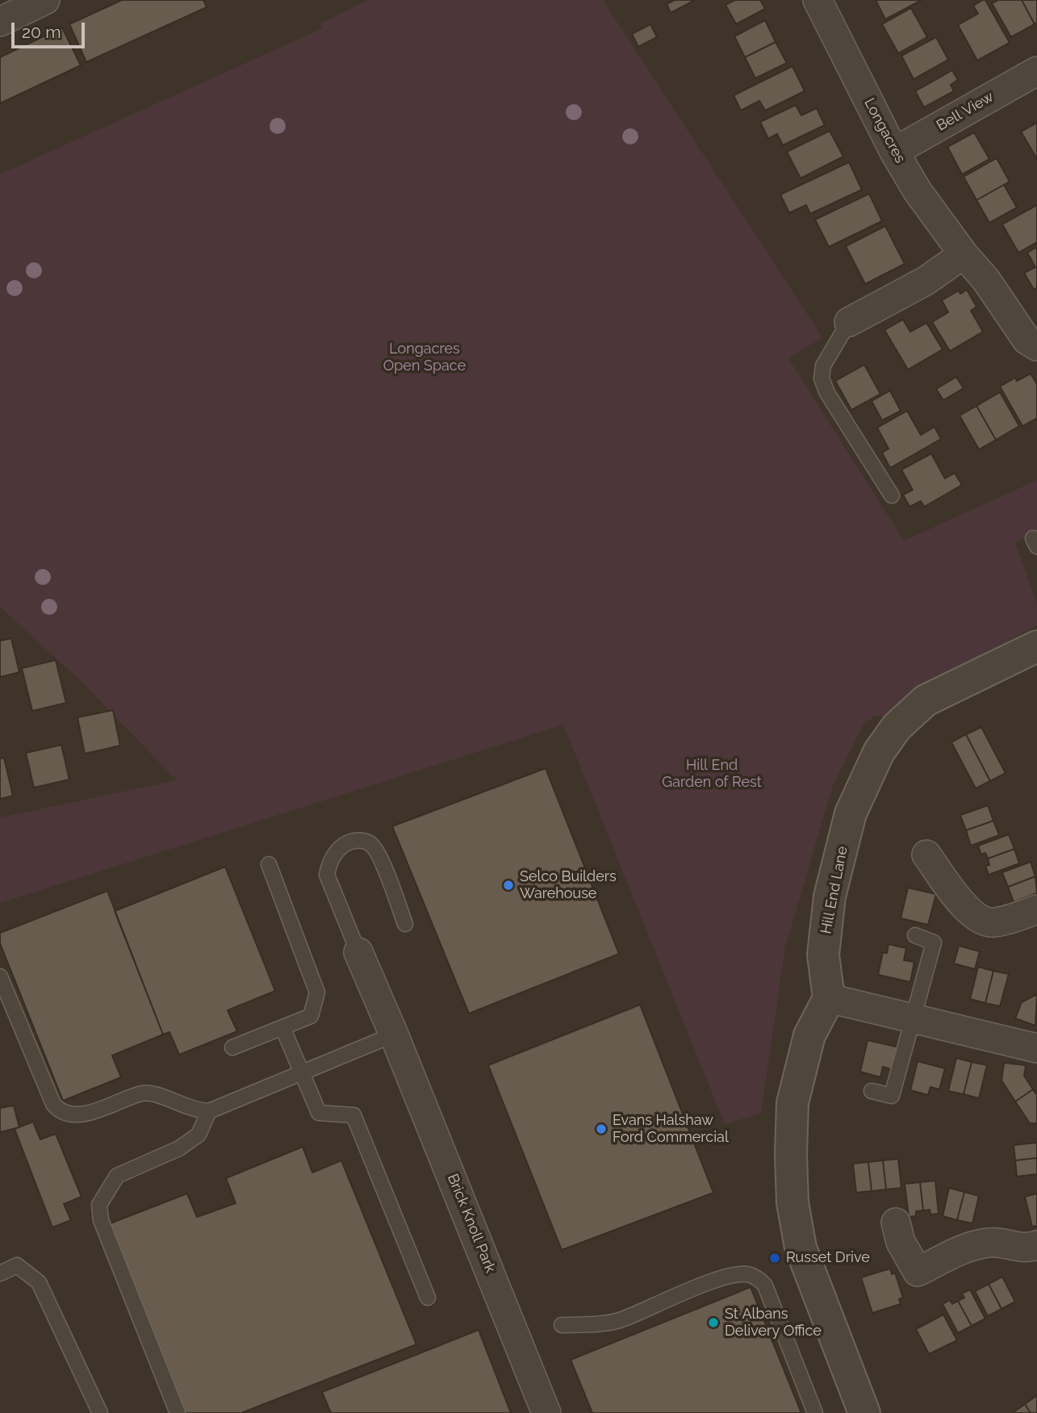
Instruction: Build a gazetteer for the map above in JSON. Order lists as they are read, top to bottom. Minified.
{"streets":{"street":["Bell View","Longacres","Hill End Lane","Brick Knoll Park"]},"crossings":[["Bell View","Longacres"]],"parks":["Longacres Open Space","Hill End Garden of Rest"],"places":["Selco Builders Warehouse","Evans Halshaw Ford Commercial","Russet Drive","St Albans Delivery Office"],"scale_bar":"20 m"}
